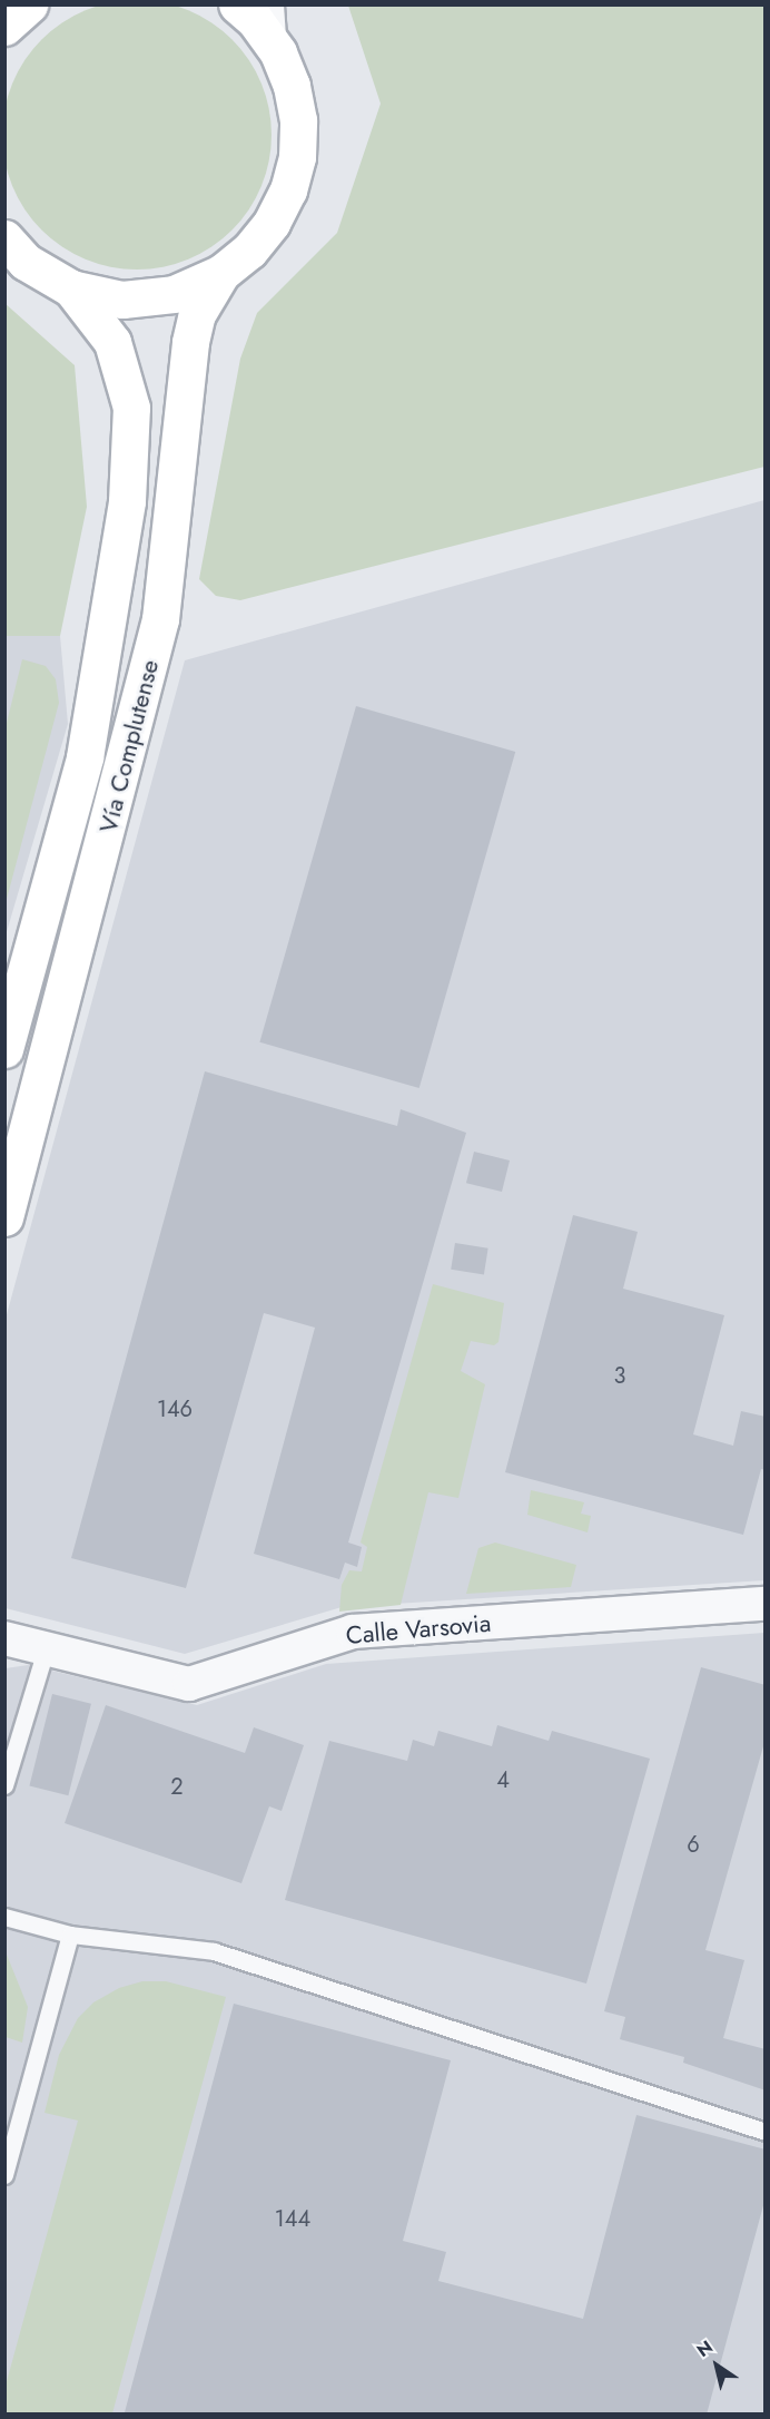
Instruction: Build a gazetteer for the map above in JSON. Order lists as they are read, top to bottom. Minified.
{"streets":{"main road":["Vía Complutense"],"street":["Calle Varsovia"]},"house_numbers":["3","146","4","2","6","144"],"north":"top left"}
